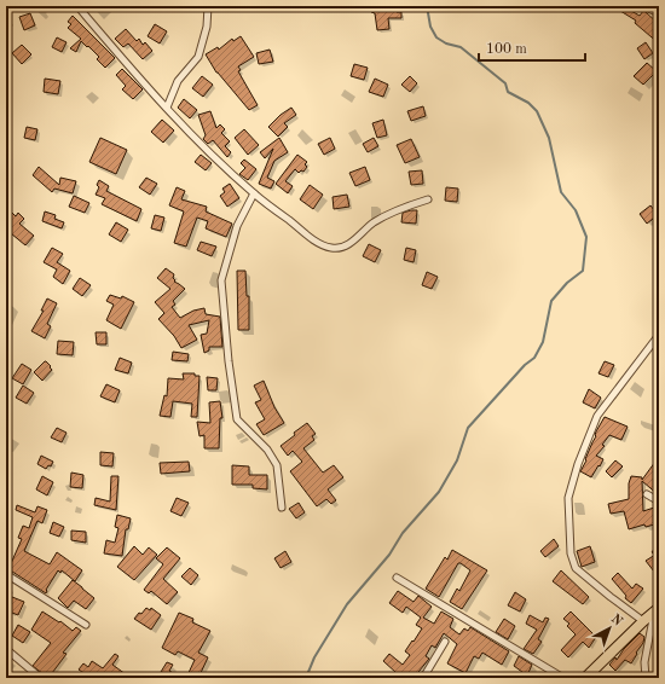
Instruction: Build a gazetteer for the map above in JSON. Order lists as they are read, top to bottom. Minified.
{"scale_bar":"100 m","north":"top right"}
